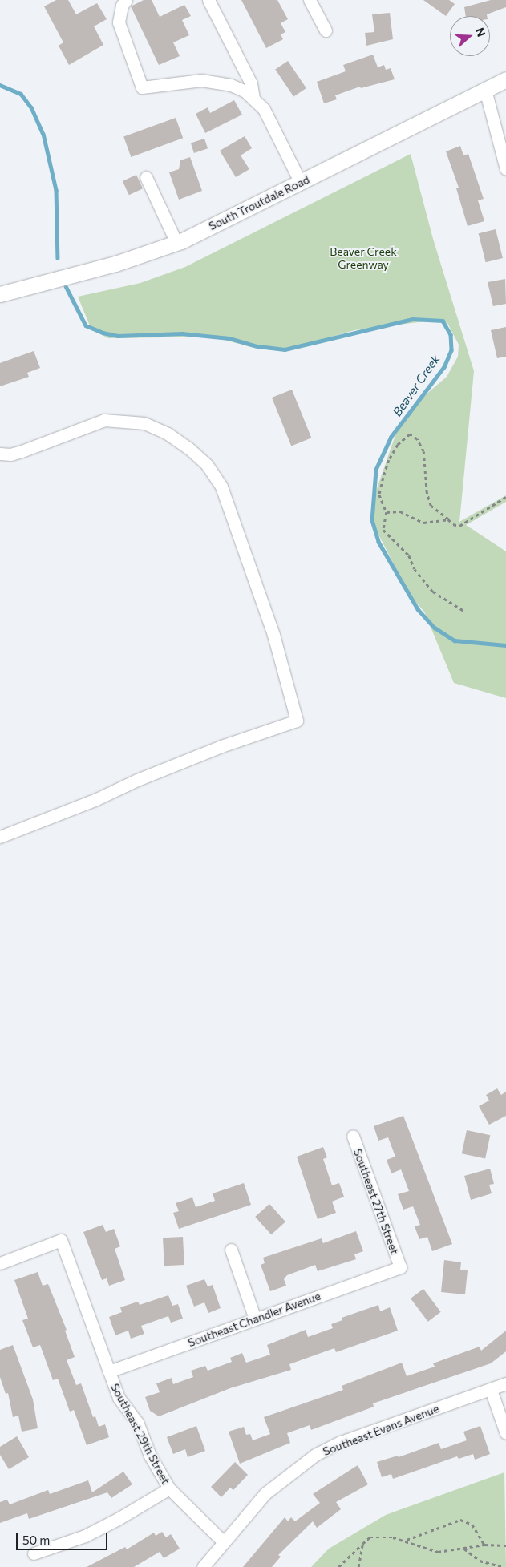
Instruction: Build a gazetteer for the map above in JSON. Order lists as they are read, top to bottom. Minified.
{"streets":{"main road":["South Troutdale Road"],"street":["Southeast 27th Street","Southeast Chandler Avenue","Southeast Evans Avenue","Southeast 29th Street"]},"crossings":[["Southeast 27th Street","Southeast Chandler Avenue"],["Southeast Chandler Avenue","Southeast 29th Street"],["Southeast Evans Avenue","Southeast 29th Street"]],"water":["Beaver Creek"],"parks":["Beaver Creek Greenway"],"scale_bar":"50 m","north":"right"}
